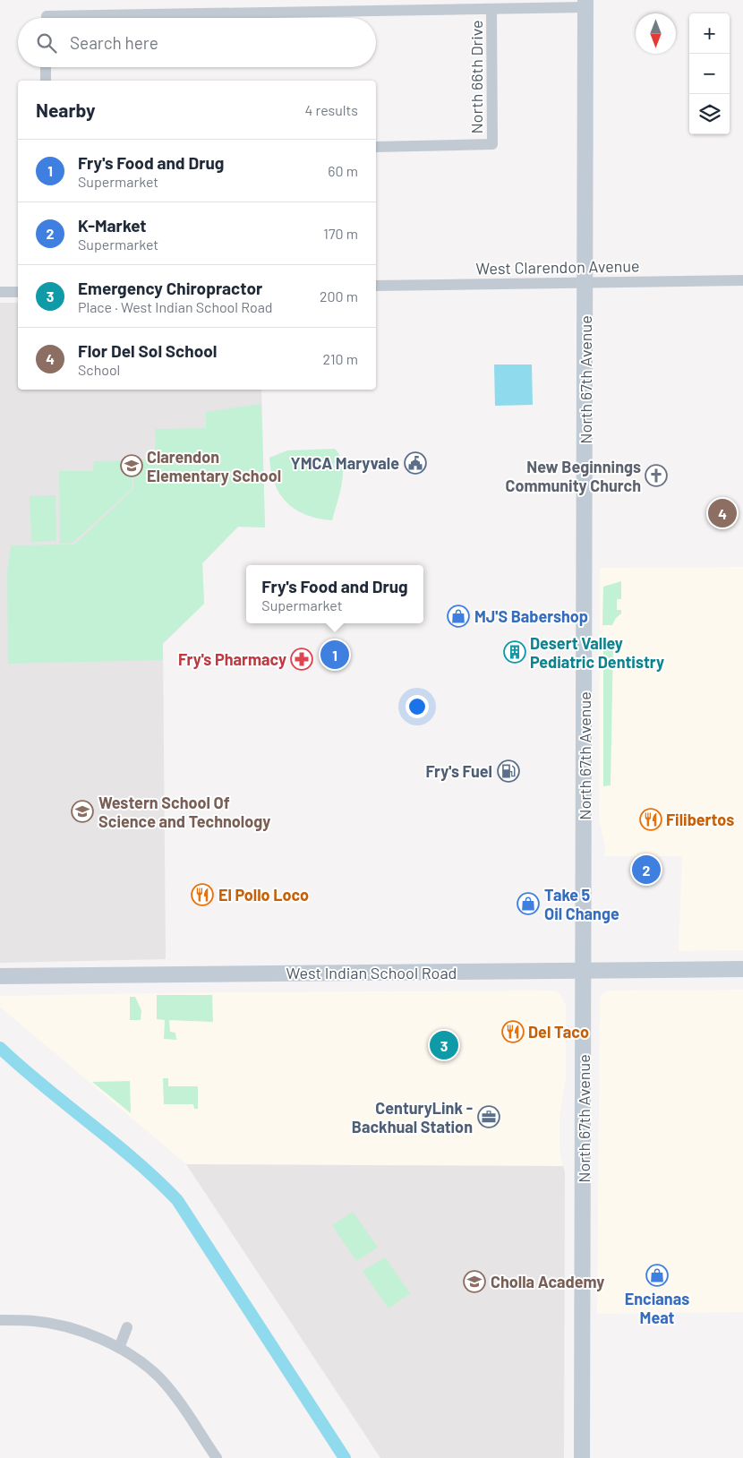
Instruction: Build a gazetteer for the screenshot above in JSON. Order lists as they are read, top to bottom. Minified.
{"streets":{"main road":["North 67th Avenue","West Indian School Road"],"street":["North 66th Drive","West Clarendon Avenue"]},"crossings":[["West Clarendon Avenue","North 67th Avenue"],["North 67th Avenue","West Indian School Road"]],"places":{"public building":["YMCA Maryvale"],"school or university":["Clarendon Elementary School","Western School Of Science and Technology","Cholla Academy"],"church":["New Beginnings Community Church"],"shop":["MJ'S Babershop","Take 5 Oil Change","Encianas Meat"],"building":["Desert Valley Pediatric Dentistry"],"pharmacy":["Fry's Pharmacy"],"fuel station":["Fry's Fuel"],"restaurant":["Filibertos","El Pollo Loco","Del Taco"],"office":["CenturyLink - Backhual Station"]},"north":"bottom","page":{"map_buttons":["+","−"],"search":"Search here","heading":["Nearby","4 results"],"list":[{"mark":"1","name":"Fry's Food and Drug","note":"Supermarket","value":"60 m"},{"mark":"2","name":"K-Market","note":"Supermarket","value":"170 m"},{"mark":"3","name":"Emergency Chiropractor","note":"Place · West Indian School Road","value":"200 m"},{"mark":"4","name":"Flor Del Sol School","note":"School","value":"210 m"}],"pins":["4","1","2","3"],"popup":["Fry's Food and Drug","Supermarket"]}}
